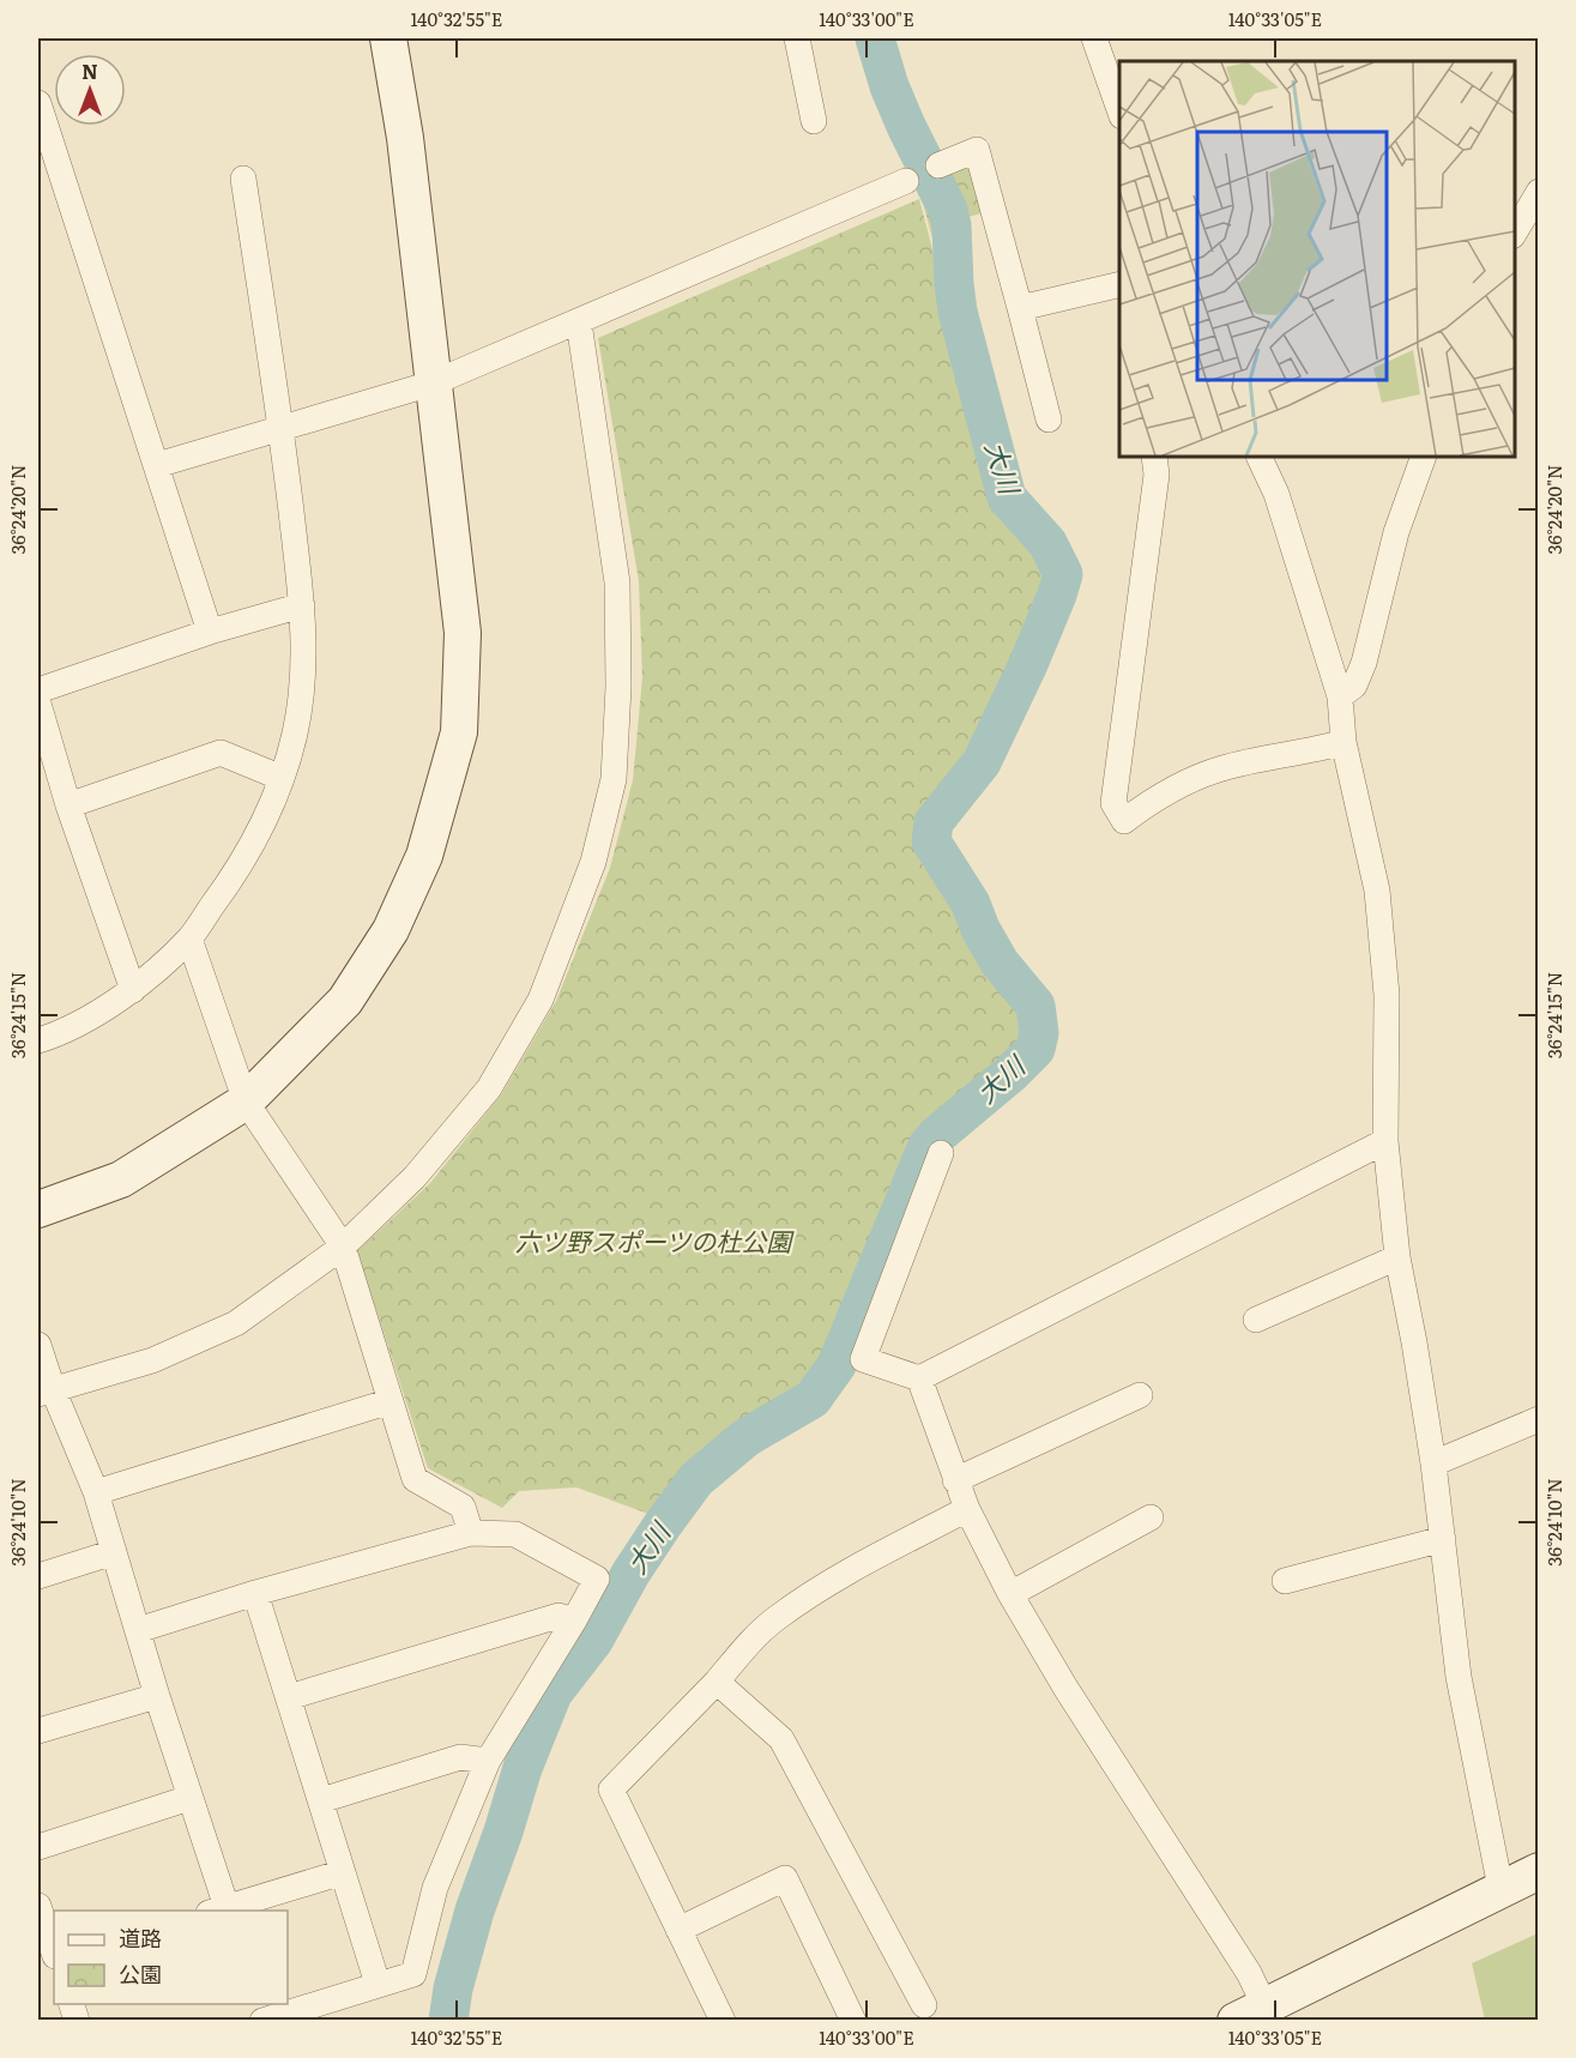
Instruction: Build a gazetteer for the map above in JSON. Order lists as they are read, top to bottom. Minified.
{"water":["大川"],"parks":["六ツ野スポーツの杜公園"],"legend":["道路","公園"],"north":"top","coordinates":["140°32'55\"E","140°33'00\"E","140°33'05\"E","36°24'20\"N","36°24'15\"N","36°24'10\"N"]}
